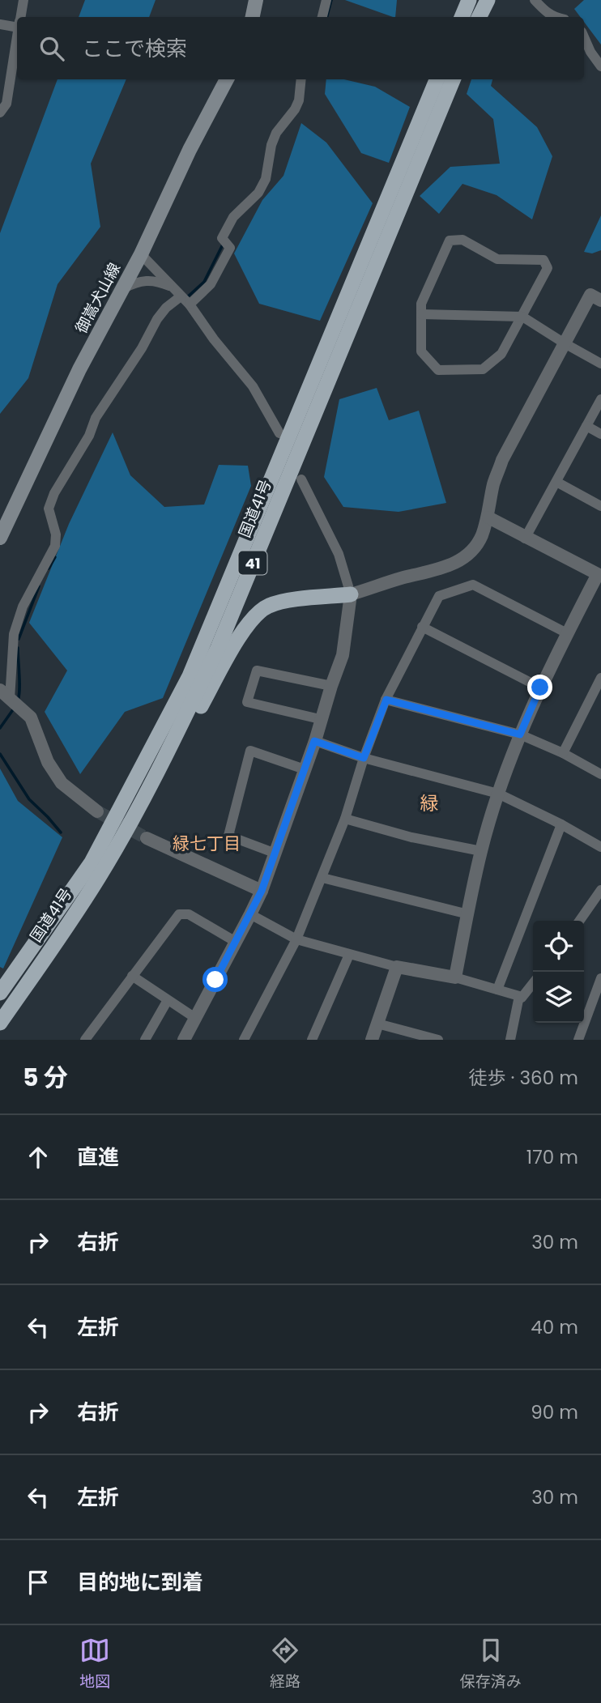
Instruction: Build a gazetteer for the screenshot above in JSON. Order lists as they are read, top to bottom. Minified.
{"streets":{"highway":["国道41号","41"],"main road":["御嵩犬山線"]},"districts":["緑","緑七丁目"],"page":{"search":"ここで検索","heading":["5 分","徒歩 · 360 m"],"list":[["直進","170 m"],["右折","30 m"],["左折","40 m"],["右折","90 m"],["左折","30 m"],"目的地に到着"],"nav":["地図","経路","保存済み"]}}
